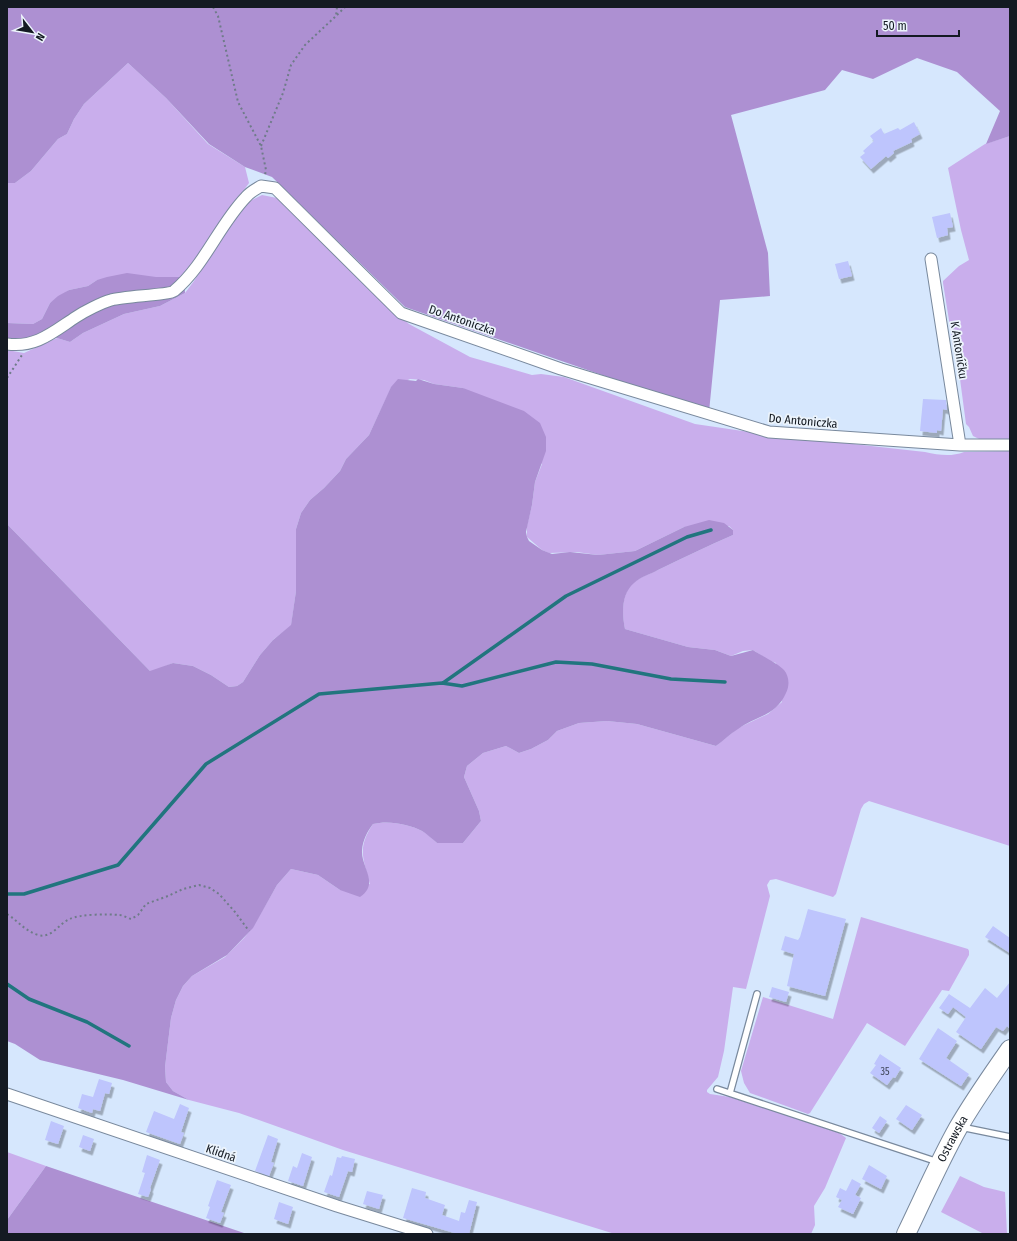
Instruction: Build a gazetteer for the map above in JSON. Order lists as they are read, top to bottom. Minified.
{"streets":{"main road":["Ostrawska"],"street":["Do Antoniczka","K Antoníčku","Klidná"]},"crossings":[["Do Antoniczka","K Antoníčku"]],"house_numbers":["35"],"scale_bar":"50 m","north":"bottom right"}
